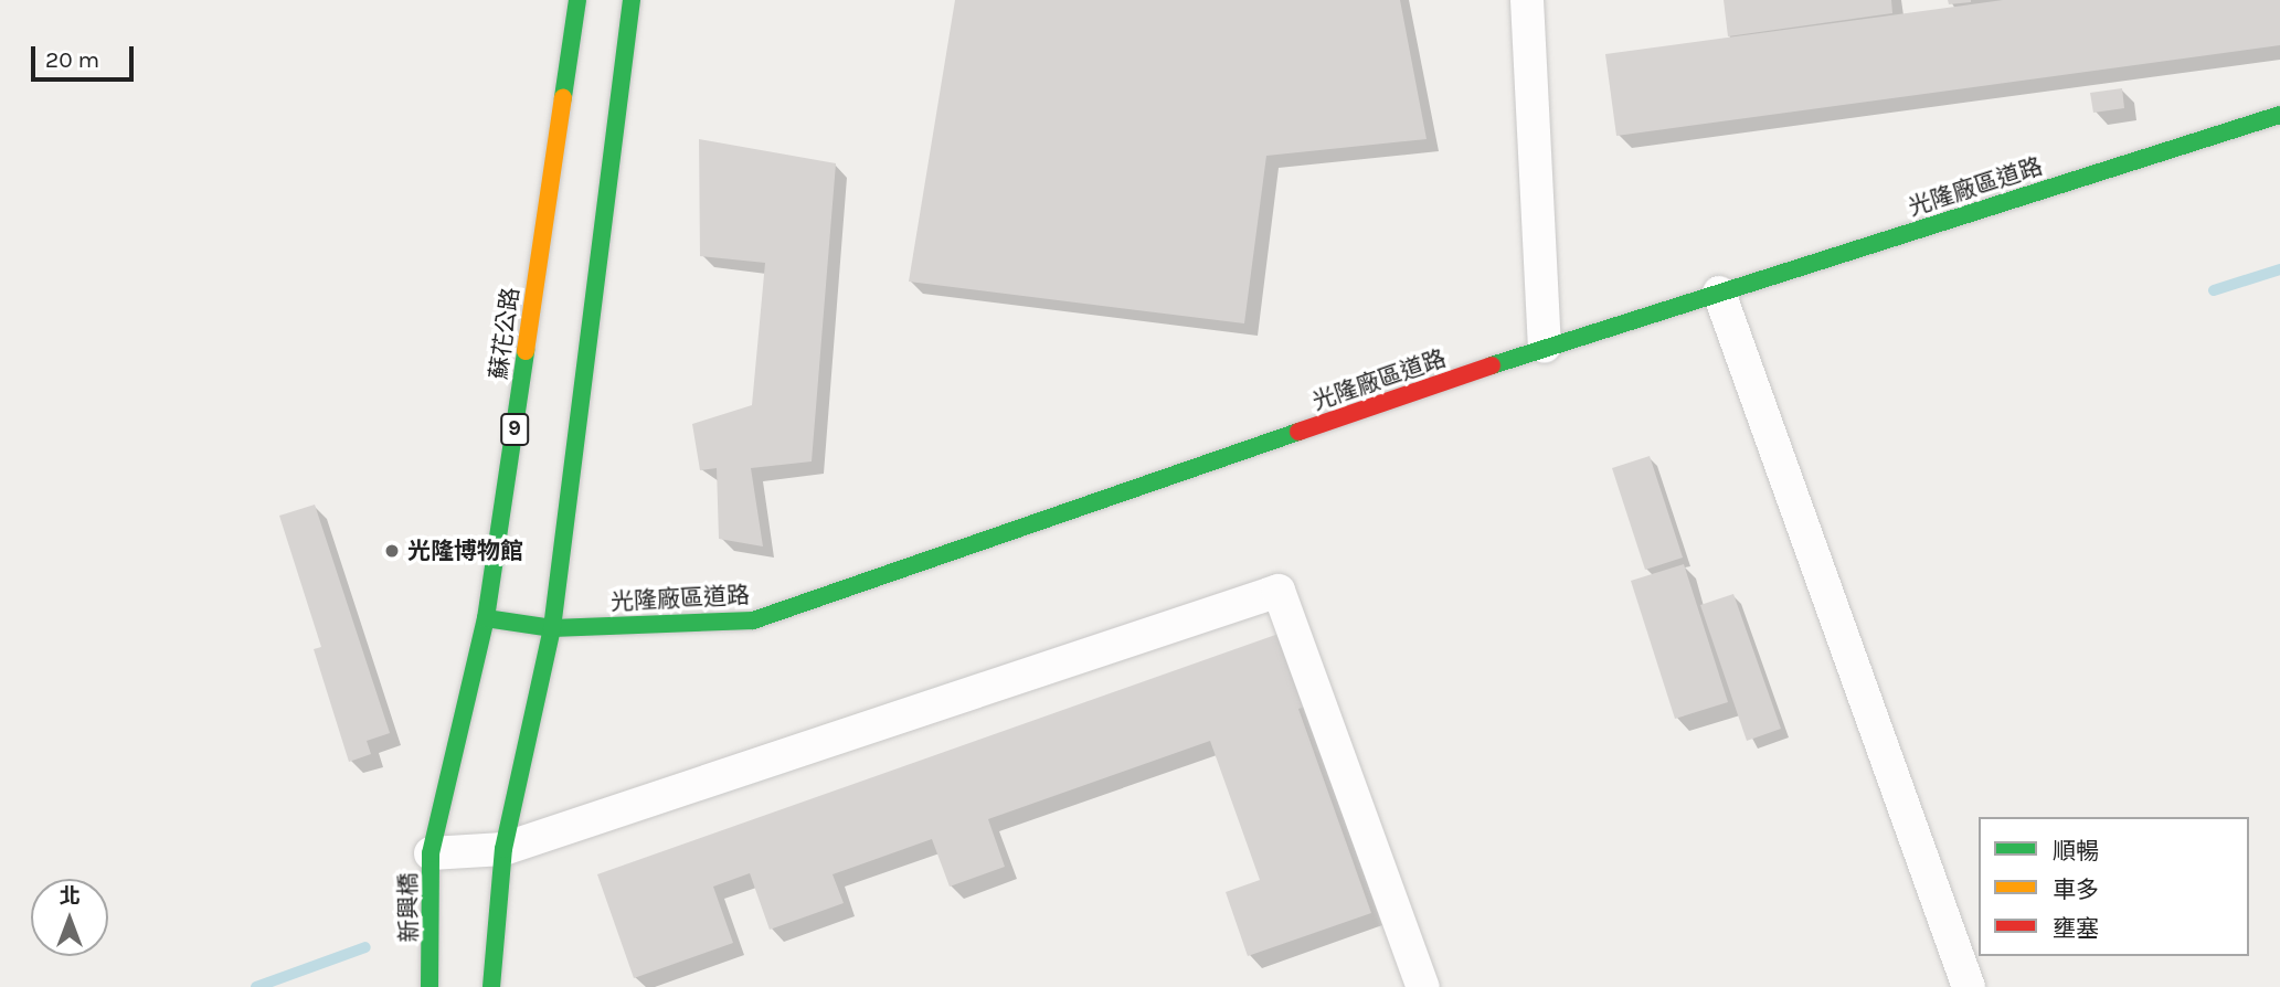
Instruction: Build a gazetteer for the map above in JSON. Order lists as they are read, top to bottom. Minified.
{"streets":{"main road":["光隆廠區道路","蘇花公路","9","新興橋"]},"crossings":[["光隆廠區道路","蘇花公路"],["蘇花公路","新興橋"]],"places":["光隆博物館"],"legend":["順暢","車多","壅塞"],"scale_bar":"20 m","north":"top"}
